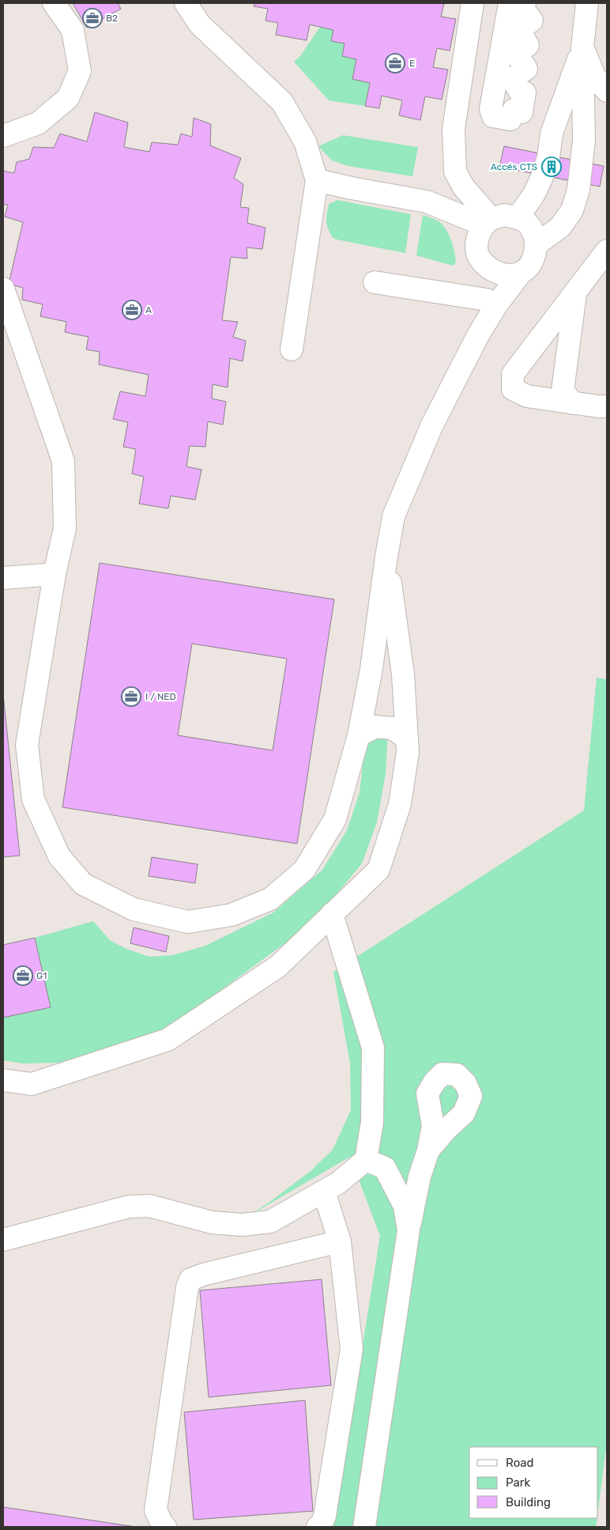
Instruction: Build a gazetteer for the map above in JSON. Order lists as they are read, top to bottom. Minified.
{"places":{"office":["B2","E","A","I / NED","G1"],"building":["Accés CTS"]},"legend":["Road","Park","Building"]}
